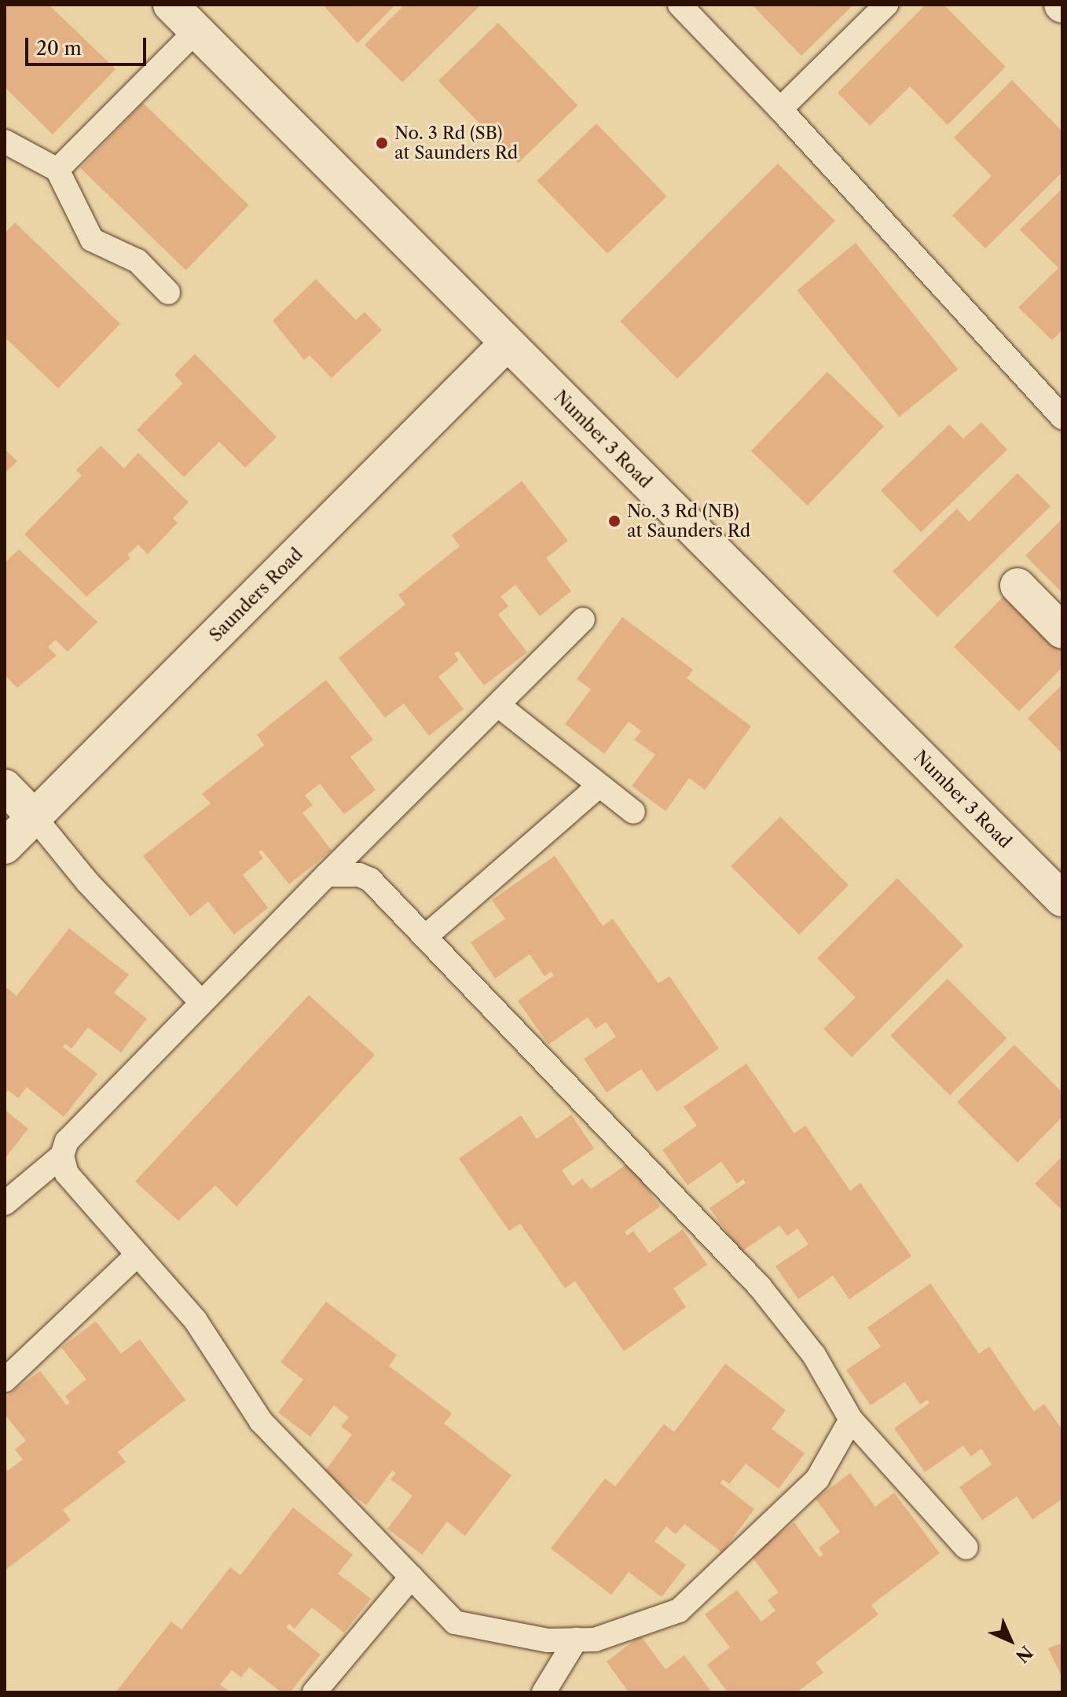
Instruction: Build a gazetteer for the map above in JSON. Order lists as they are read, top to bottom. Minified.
{"streets":{"main road":["Number 3 Road","Saunders Road"]},"crossings":[["Number 3 Road","Saunders Road"]],"places":["No. 3 Rd (SB) at Saunders Rd","No. 3 Rd (NB) at Saunders Rd"],"scale_bar":"20 m","north":"bottom right"}
